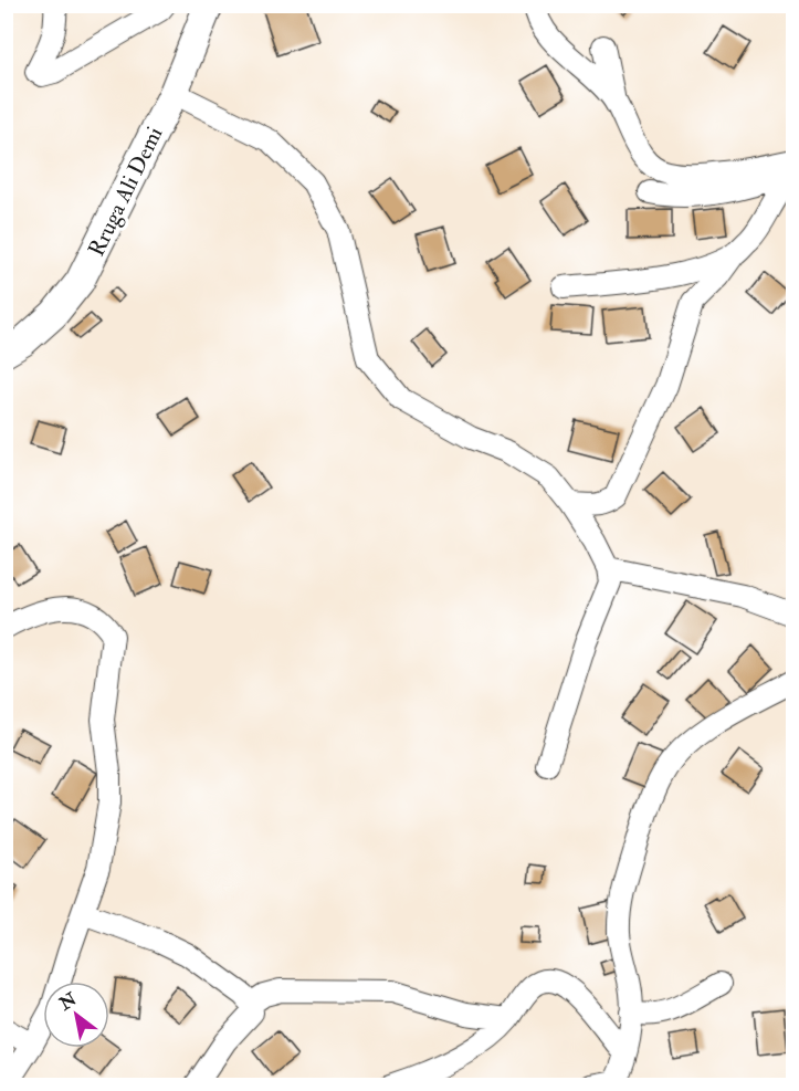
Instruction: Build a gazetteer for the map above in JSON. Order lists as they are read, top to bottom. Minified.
{"streets":{"main road":["Rruga Ali Demi"]},"north":"top left"}
